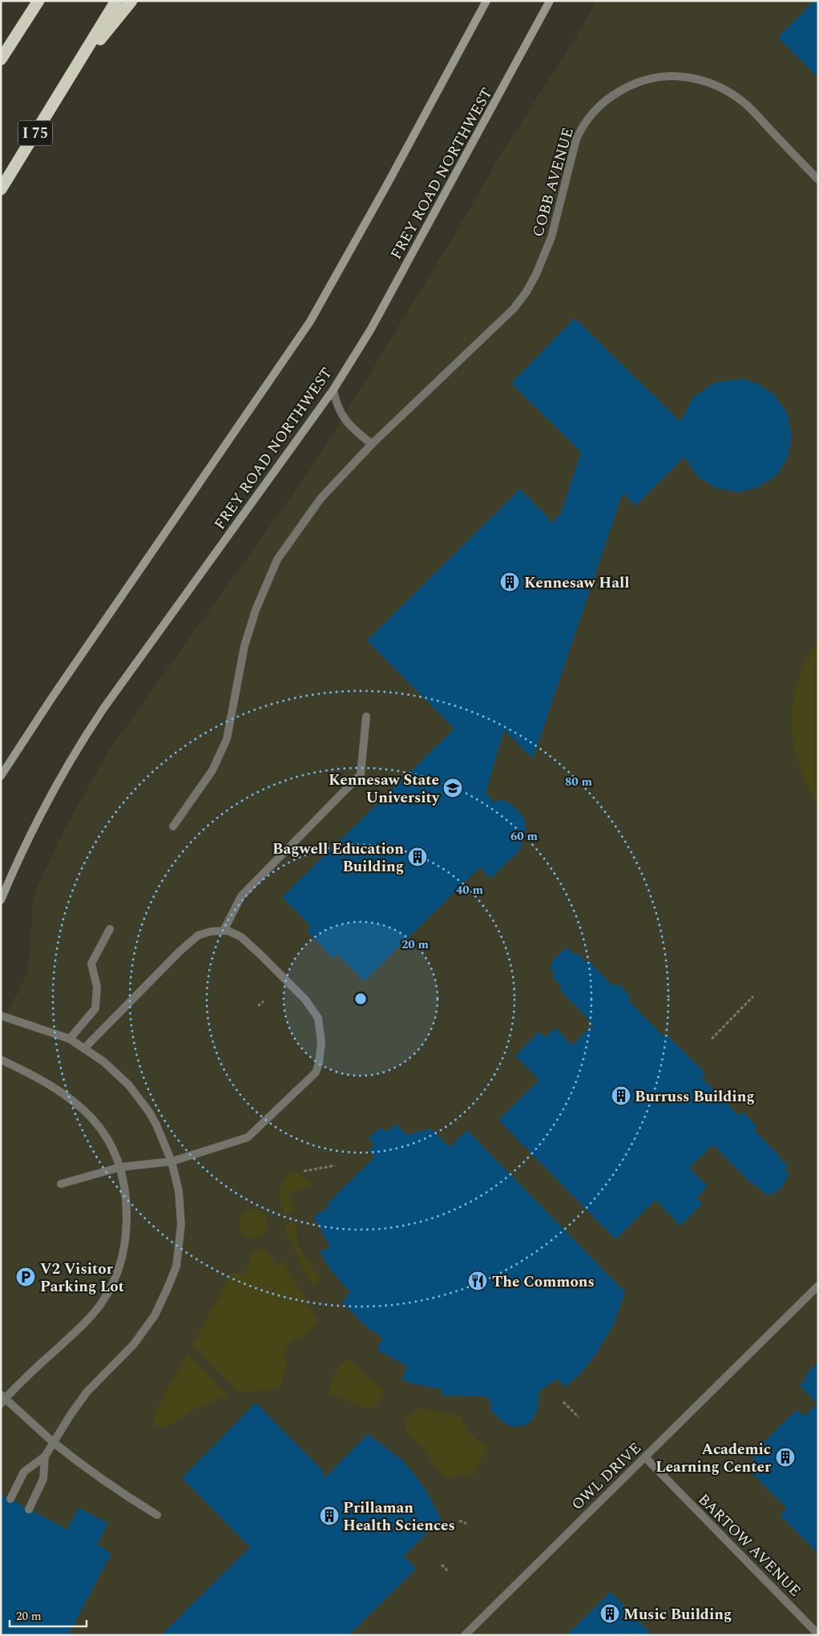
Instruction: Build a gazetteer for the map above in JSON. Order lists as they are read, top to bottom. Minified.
{"streets":{"highway":["I 75"],"main road":["FREY ROAD NORTHWEST"],"street":["COBB AVENUE","OWL DRIVE","BARTOW AVENUE"]},"crossings":[["OWL DRIVE","BARTOW AVENUE"]],"places":{"building":["Kennesaw Hall","Bagwell Education Building","Burruss Building","Academic Learning Center","Prillaman Health Sciences","Music Building"],"school or university":["Kennesaw State University"],"parking":["V2 Visitor Parking Lot"],"restaurant":["The Commons"]},"scale_bar":"20 m","rings":["80 m","60 m","40 m","20 m"]}
